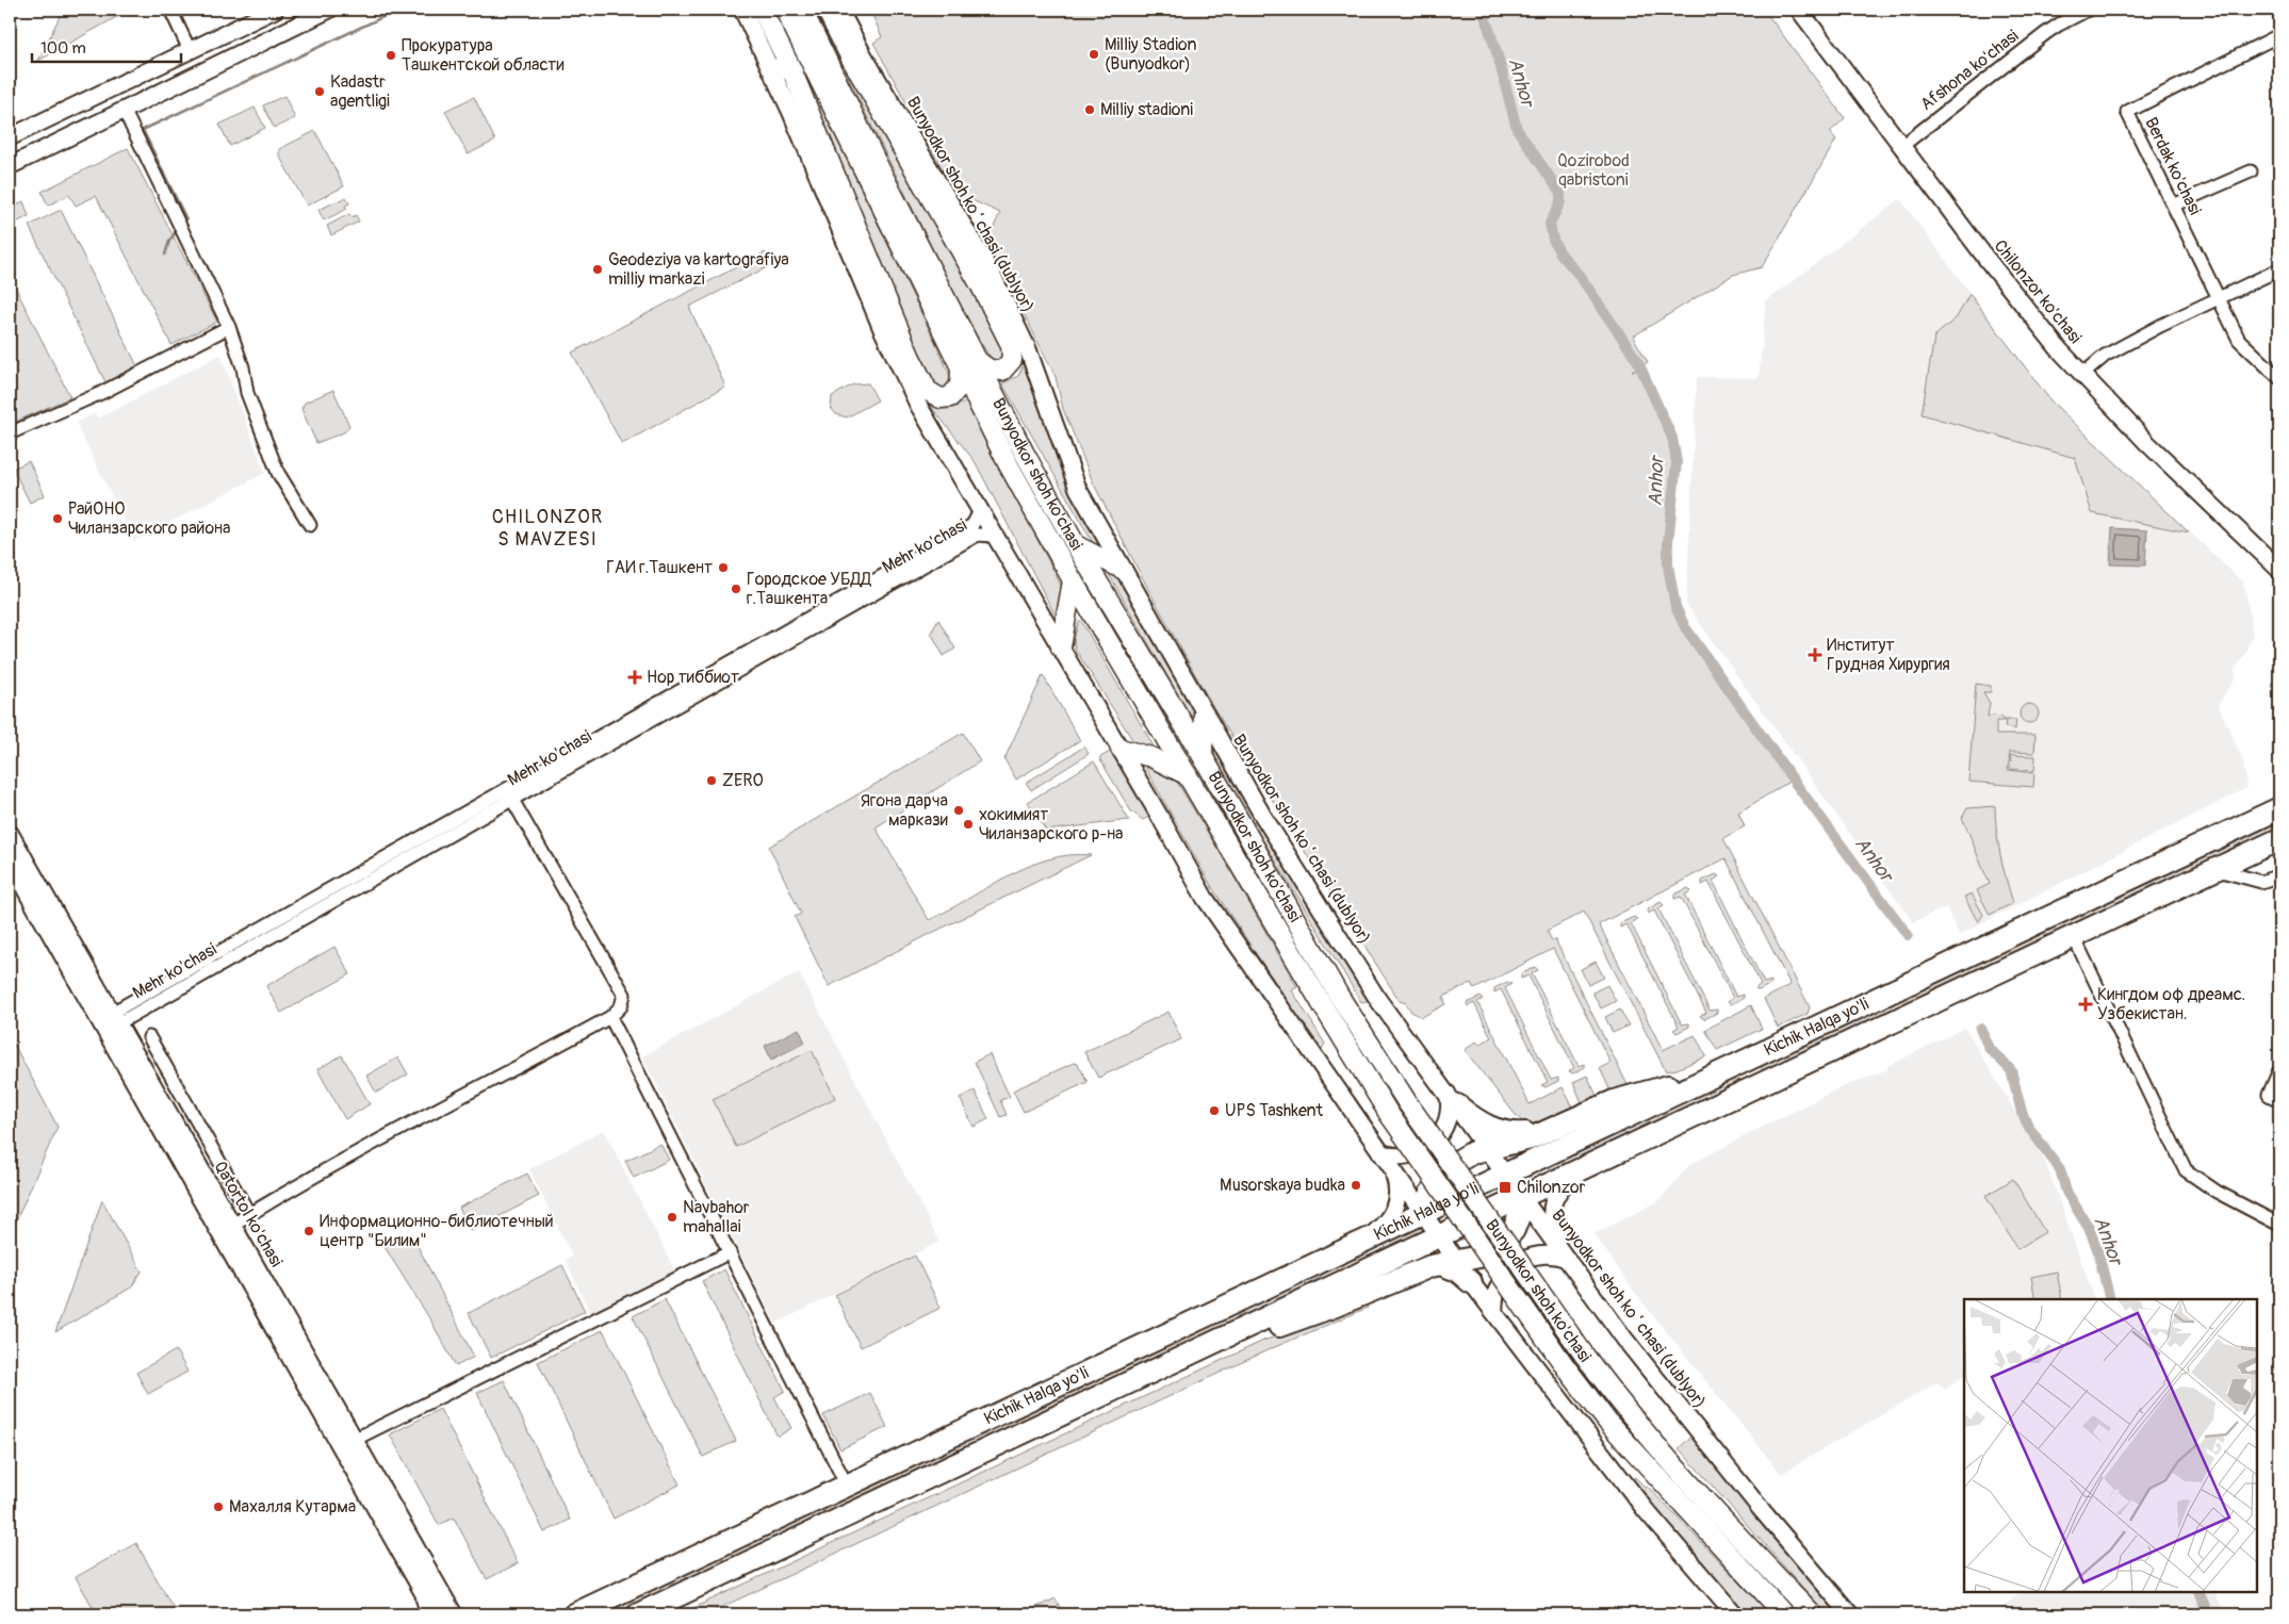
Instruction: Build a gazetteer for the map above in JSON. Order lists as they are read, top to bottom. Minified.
{"streets":{"highway":["Kichik Halqa yo'li"],"main road":["Bunyodkor shoh ko'chasi"],"street":["Afshona ko'chasi","Berdak ko'chasi","Bunyodkor shoh koʻchasi (dublyor)","Chilonzor ko'chasi","Mehr ko'chasi","Qatortol ko'chasi"]},"crossings":[["Afshona ko'chasi","Chilonzor ko'chasi"],["Bunyodkor shoh koʻchasi (dublyor)","Kichik Halqa yo'li"],["Mehr ko'chasi","Qatortol ko'chasi"]],"districts":["CHILONZOR S MAVZESI"],"water":["Anhor"],"parks":["Qozirobod qabristoni"],"places":{"other":["Milliy Stadion (Bunyodkor)","Прокуратура Ташкентской области","Kadastr agentligi","Milliy stadioni","Geodeziya va kartografiya milliy markazi","РайОНО Чиланзарского района","ГАИ г.Ташкент","Городское УБДД г.Ташкента","ZERO","Ягона дарча маркази","хокимият Чиланзарского р-на","UPS Tashkent","Musorskaya budka","Navbahor mahallai","Информационно-библиотечный центр \"Билим\"","Махалля Кутарма"],"health":["Институт Грудная Хирургия","Нор тиббиот","Кингдом оф дреамс. Узбекистан."],"transit":["Chilonzor"]},"scale_bar":"100 m"}
